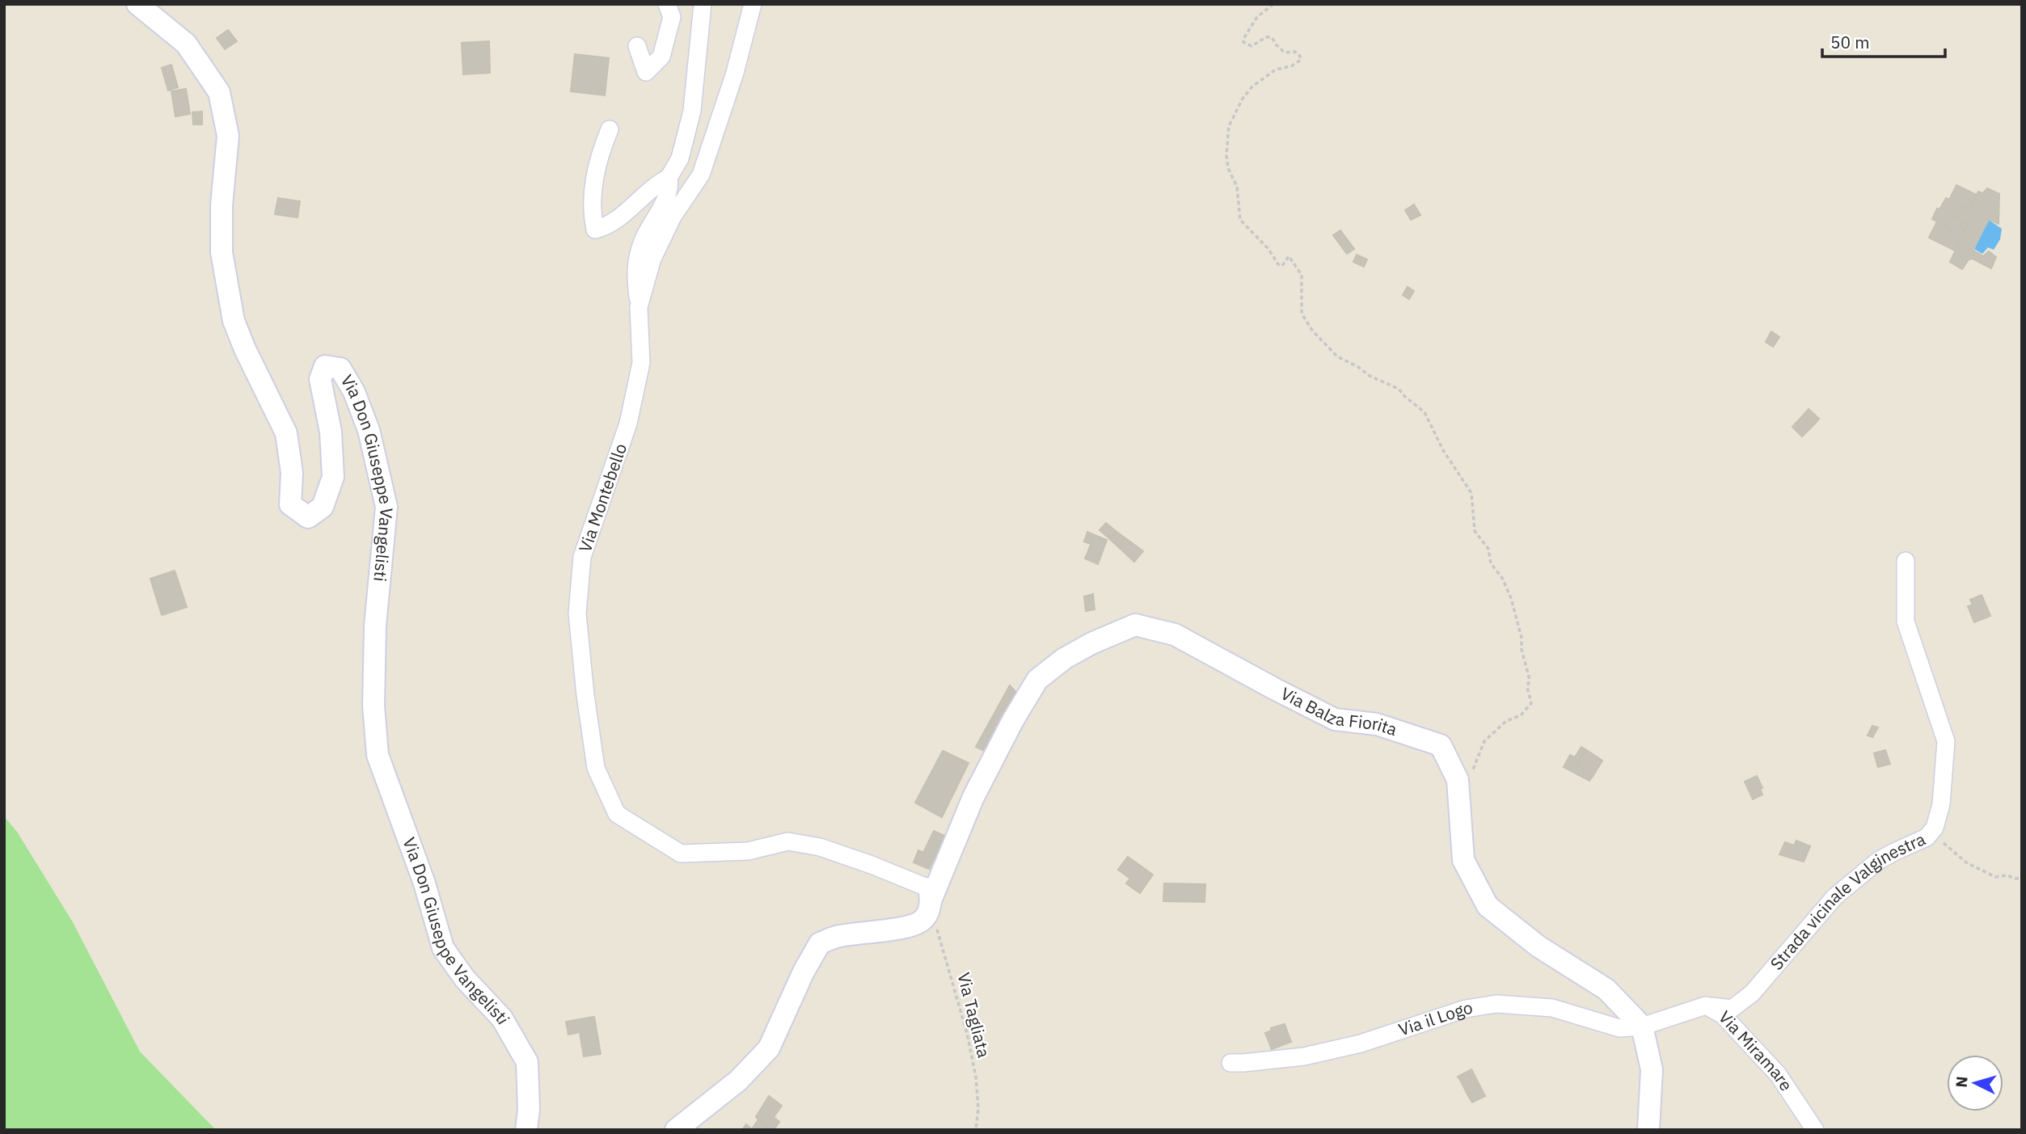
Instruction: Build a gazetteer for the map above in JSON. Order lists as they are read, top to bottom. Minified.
{"streets":{"street":["Via Don Giuseppe Vangelisti","Via Montebello","Via Balza Fiorita","Strada vicinale Valginestra","Via il Logo","Via Miramare"],"path":["Via Tagliata"]},"crossings":[["Via Montebello","Via Balza Fiorita"],["Via Montebello","Via Tagliata"],["Via Balza Fiorita","Via Tagliata"],["Via Balza Fiorita","Via il Logo"],["Via Balza Fiorita","Via Miramare"],["Strada vicinale Valginestra","Via Miramare"],["Via il Logo","Via Miramare"]],"scale_bar":"50 m","north":"left"}
